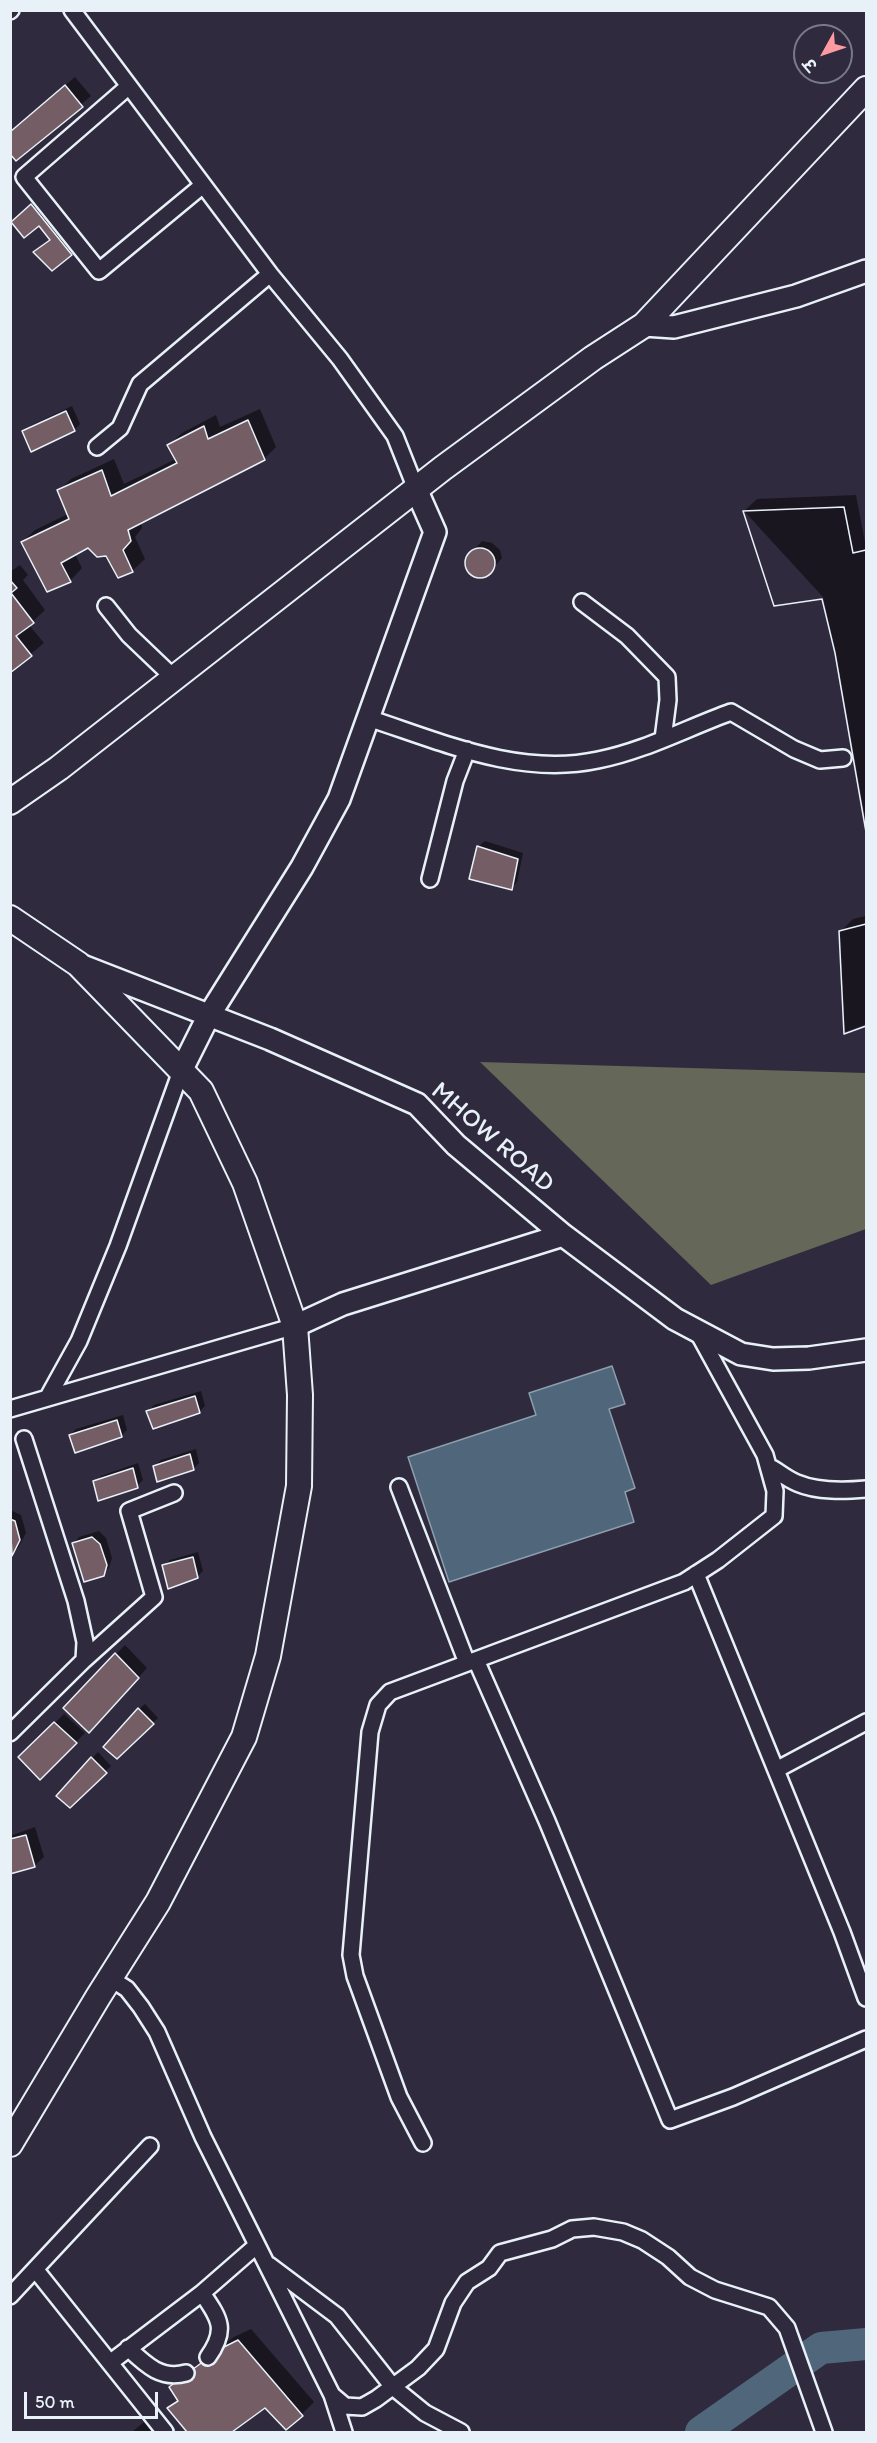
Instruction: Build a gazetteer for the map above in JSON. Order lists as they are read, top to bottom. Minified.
{"streets":{"street":["MHOW ROAD"]},"scale_bar":"50 m","north":"bottom left"}
